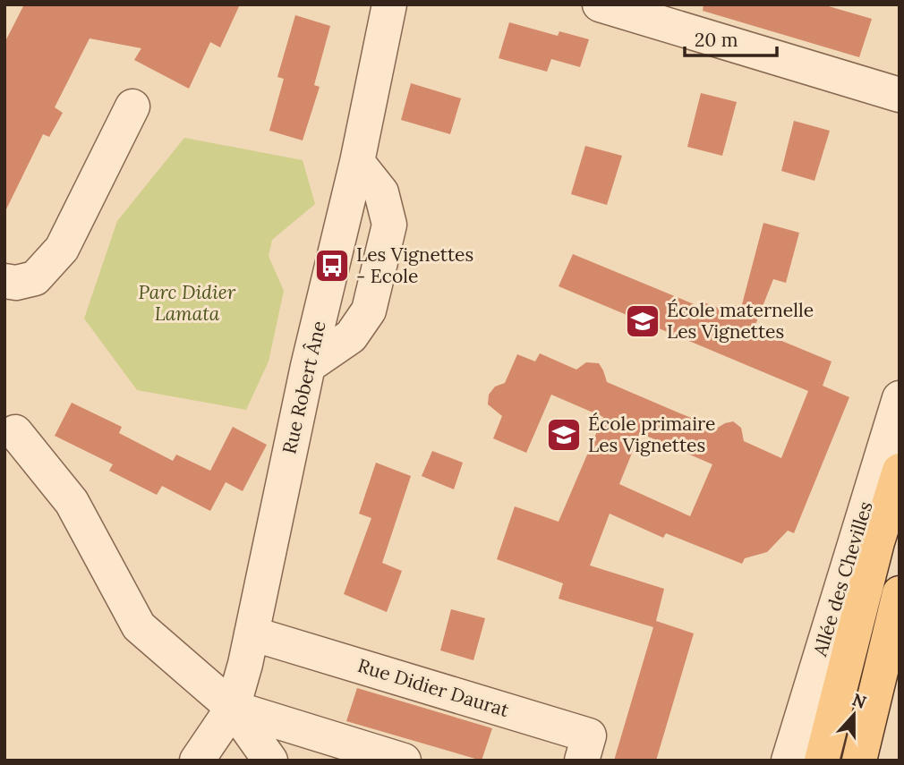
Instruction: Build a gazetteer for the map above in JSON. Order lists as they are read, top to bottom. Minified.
{"streets":{"street":["Rue Robert Âne","Allée des Chevilles","Rue Didier Daurat"]},"crossings":[["Rue Robert Âne","Rue Didier Daurat"]],"parks":["Parc Didier Lamata"],"places":{"bus stop":["Les Vignettes - Ecole"],"school or university":["École maternelle Les Vignettes","École primaire Les Vignettes"]},"scale_bar":"20 m","north":"top"}
